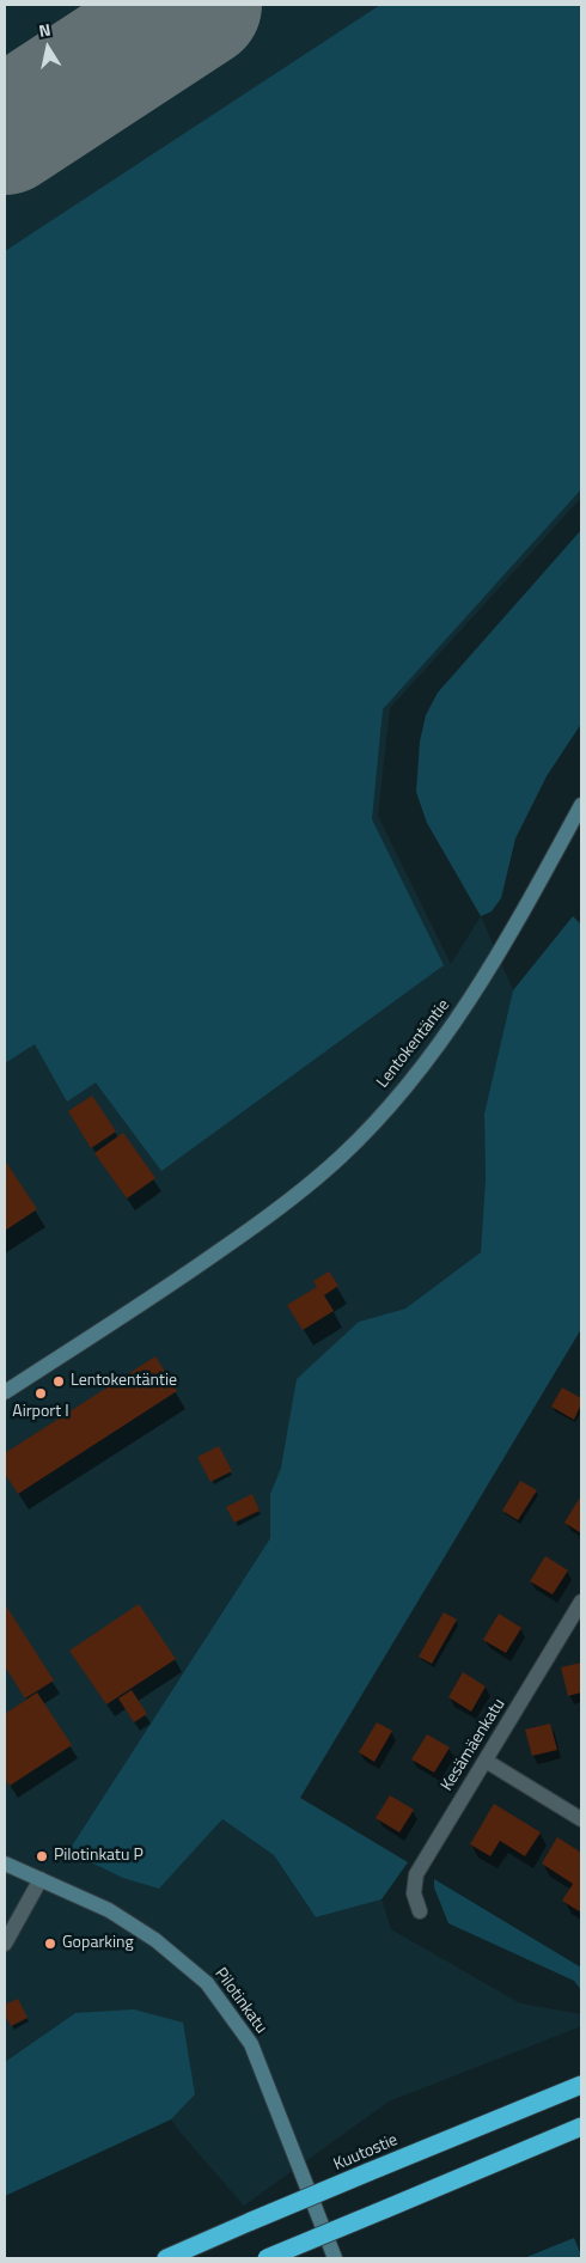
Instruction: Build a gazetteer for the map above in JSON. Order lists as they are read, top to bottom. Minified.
{"streets":{"highway":["Kuutostie"],"street":["Lentokentäntie","Kesämäenkatu","Pilotinkatu"]},"places":["Lentokentäntie","Airport I","Pilotinkatu P","Goparking"],"north":"top"}
